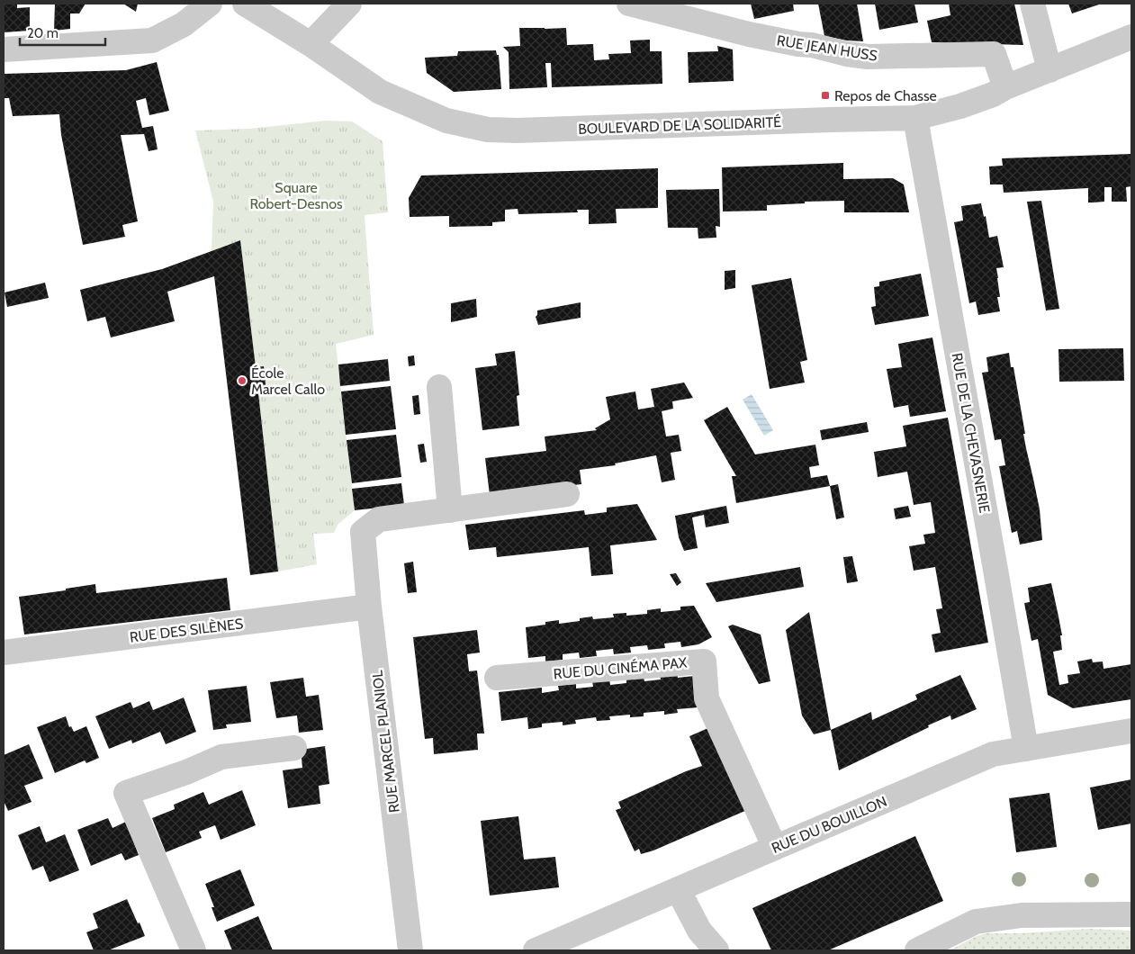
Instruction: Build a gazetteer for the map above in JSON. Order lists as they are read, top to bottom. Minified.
{"streets":{"street":["RUE JEAN HUSS","BOULEVARD DE LA SOLIDARITÉ","RUE DE LA CHEVASNERIE","RUE DES SILÈNES","RUE DU CINÉMA PAX","RUE MARCEL PLANIOL","RUE DU BOUILLON"]},"crossings":[["RUE JEAN HUSS","BOULEVARD DE LA SOLIDARITÉ"],["BOULEVARD DE LA SOLIDARITÉ","RUE DE LA CHEVASNERIE"],["RUE DE LA CHEVASNERIE","RUE DU BOUILLON"],["RUE DES SILÈNES","RUE MARCEL PLANIOL"],["RUE DU CINÉMA PAX","RUE DU BOUILLON"]],"parks":["Square Robert-Desnos"],"places":{"transit":["Repos de Chasse"],"other":["École Marcel Callo"]},"scale_bar":"20 m"}
